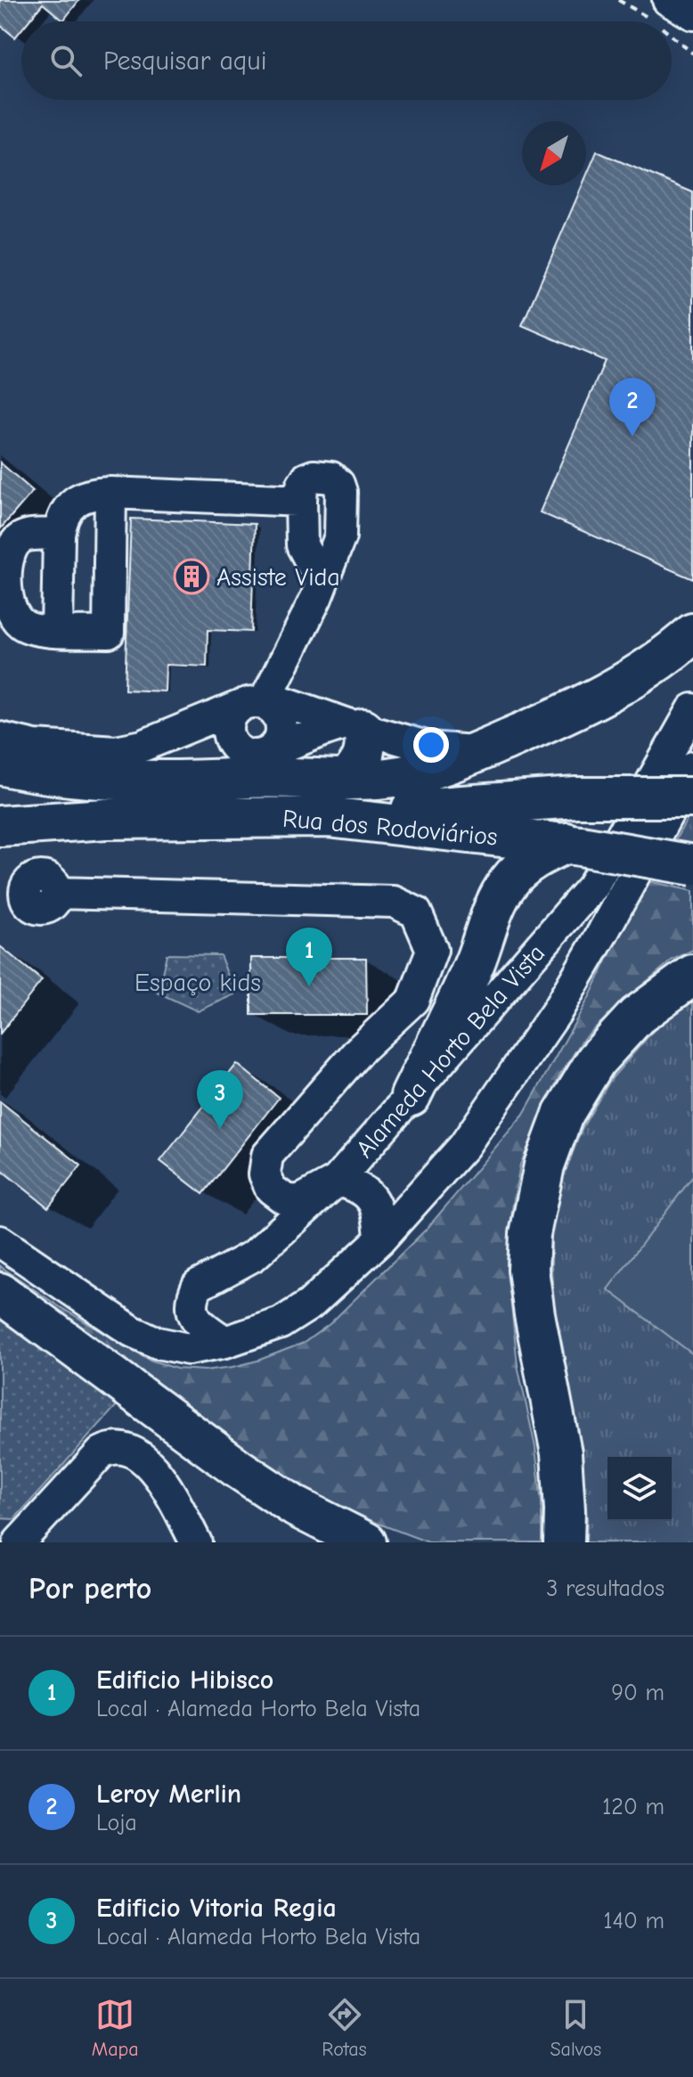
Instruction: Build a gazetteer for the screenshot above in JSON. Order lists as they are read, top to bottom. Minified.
{"streets":{"main road":["Rua dos Rodoviários"],"street":["Alameda Horto Bela Vista"]},"parks":["Espaço kids"],"places":{"building":["Assiste Vida"]},"north":"bottom left","page":{"search":"Pesquisar aqui","pins":["2","1","3"],"heading":["Por perto","3 resultados"],"list":[{"mark":"1","name":"Edificio Hibisco","note":"Local · Alameda Horto Bela Vista","value":"90 m"},{"mark":"2","name":"Leroy Merlin","note":"Loja","value":"120 m"},{"mark":"3","name":"Edificio Vitoria Regia","note":"Local · Alameda Horto Bela Vista","value":"140 m"}],"nav":["Mapa","Rotas","Salvos"]}}
